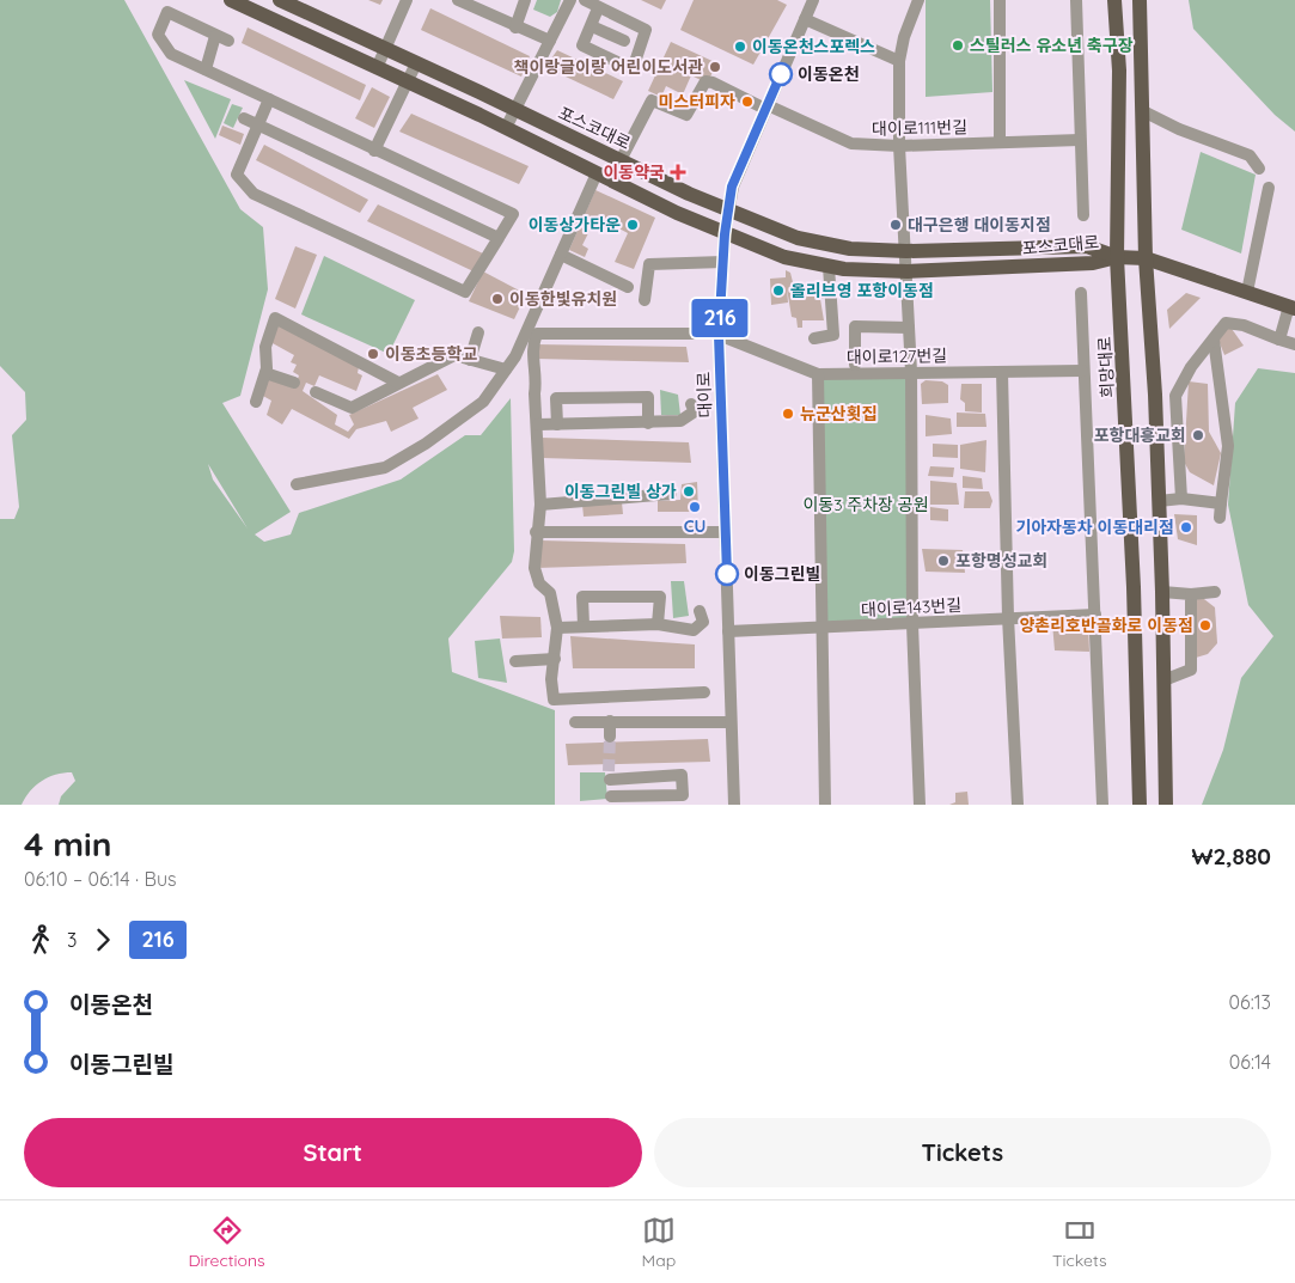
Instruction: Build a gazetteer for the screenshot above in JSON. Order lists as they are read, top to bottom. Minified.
{"streets":{"main road":["포스코대로","희망대로"],"street":["대이로111번길","대이로127번길","대이로","대이로143번길"]},"crossings":[["포스코대로","대이로111번길"],["포스코대로","희망대로"],["포스코대로","대이로"],["대이로111번길","대이로"],["대이로127번길","대이로"],["대이로","대이로143번길"]],"parks":["이동3 주차장 공원"],"places":{"other":["스틸러스 유소년 축구장","이동온천스포렉스","책이랑글이랑 어린이도서관","이동온천","미스터피자","이동상가타운","대구은행 대이동지점","올리브영 포항이동점","이동한빛유치원","이동초등학교","뉴군산횟집","포항대흥교회","이동그린빌 상가","CU","기아자동차 이동대리점","포항명성교회","이동그린빌","양촌리호반골화로 이동점"],"health":["이동약국"]},"lines":["bus line 216"],"page":{"on_map":"216","heading":["4 min","06:10 – 06:14 · Bus","₩2,880"],"legs":["3","216"],"list":[{"name":"이동온천","value":"06:13"},{"name":"이동그린빌","value":"06:14"}],"buttons":["Start","Tickets"],"tabs":["Directions","Map","Tickets"]}}
